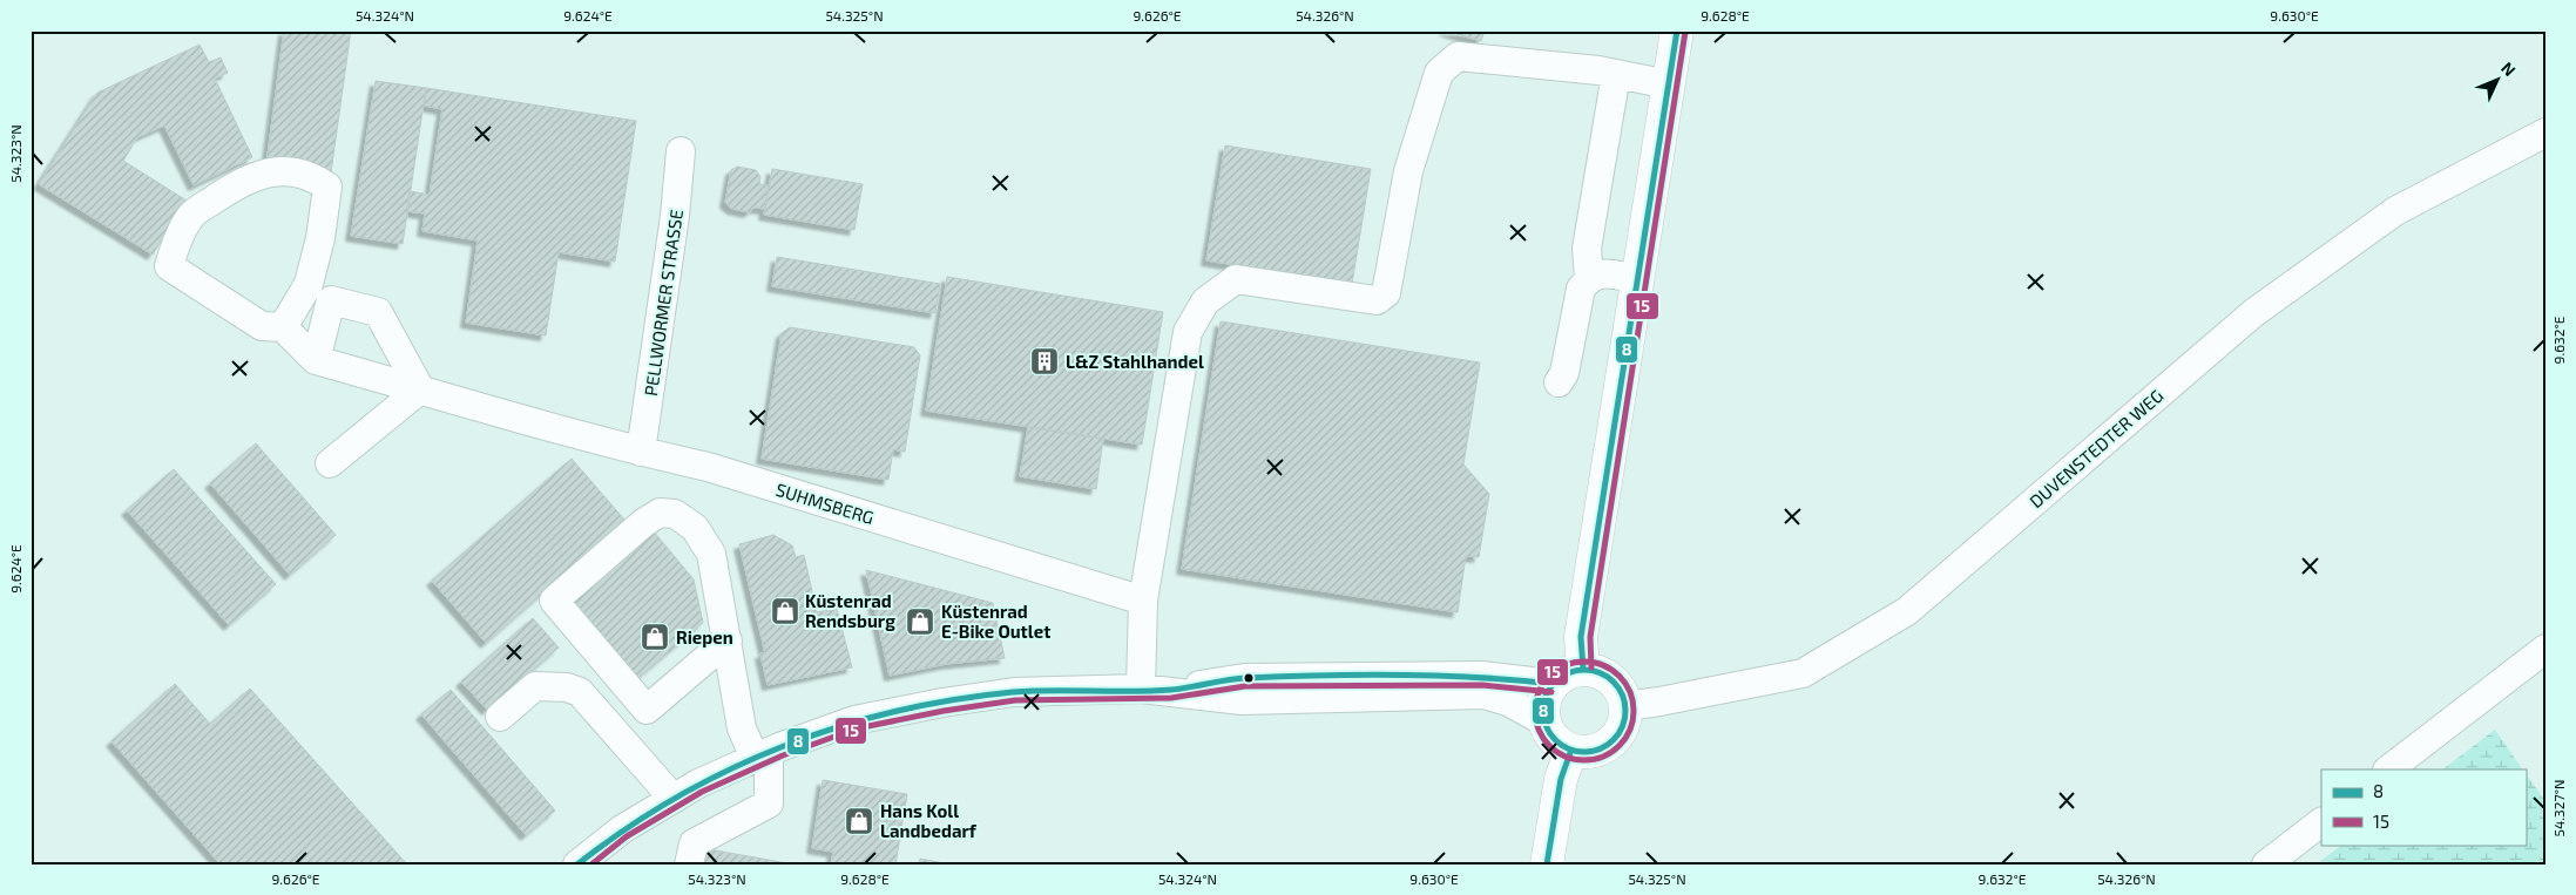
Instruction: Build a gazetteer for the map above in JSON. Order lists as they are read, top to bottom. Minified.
{"streets":{"street":["PELLWORMER STRASSE","DUVENSTEDTER WEG","SUHMSBERG"]},"crossings":[["PELLWORMER STRASSE","SUHMSBERG"]],"places":{"building":["L&Z Stahlhandel"],"shop":["Küstenrad Rendsburg","Küstenrad E-Bike Outlet","Riepen","Hans Koll Landbedarf"]},"lines":["transit line 8","transit line 15"],"legend":["8","15"],"north":"top right","coordinates":["54.324°N","9.624°E","54.325°N","9.626°E","54.326°N","9.628°E","9.630°E","54.323°N","9.632°E","54.327°N"]}
